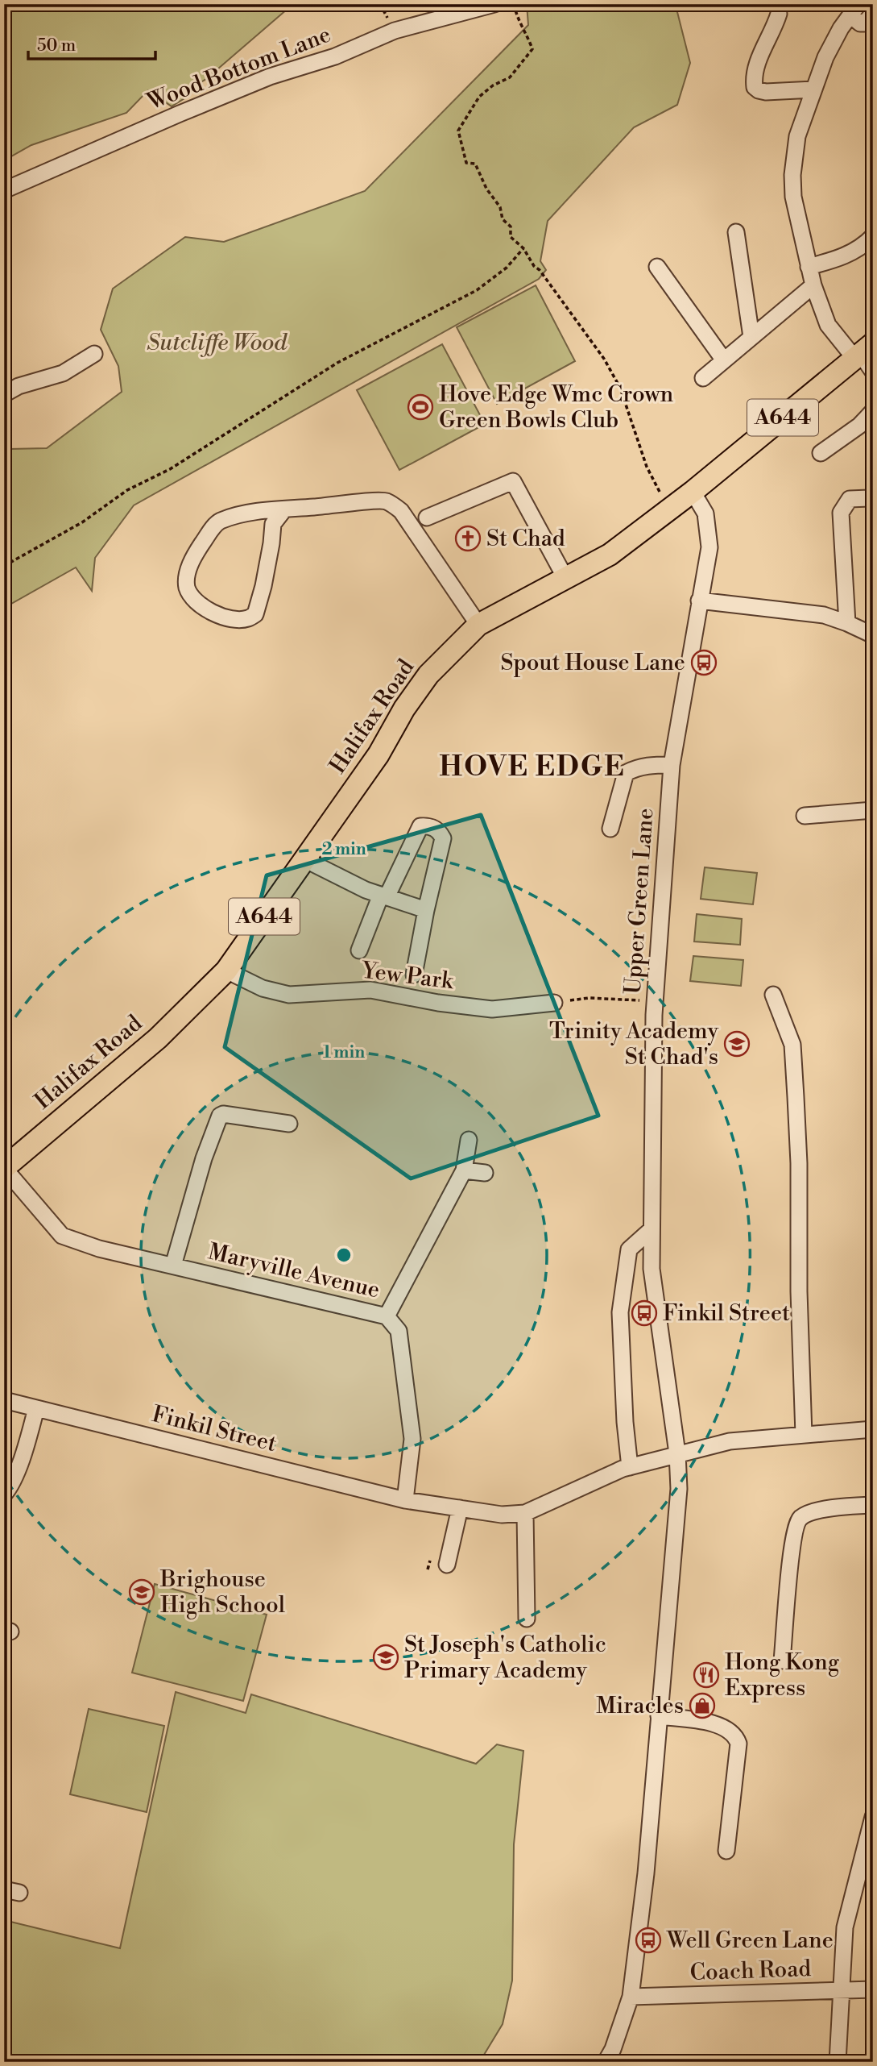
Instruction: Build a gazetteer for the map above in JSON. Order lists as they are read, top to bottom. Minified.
{"streets":{"main road":["A644","Halifax Road"],"street":["Wood Bottom Lane","Upper Green Lane","Yew Park","Maryville Avenue","Finkil Street","Coach Road"]},"crossings":[["Halifax Road","Upper Green Lane"],["Halifax Road","Yew Park"],["Halifax Road","Maryville Avenue"],["Upper Green Lane","Finkil Street"],["Maryville Avenue","Finkil Street"]],"districts":["HOVE EDGE"],"parks":["Sutcliffe Wood"],"places":{"sports":["Hove Edge Wmc Crown Green Bowls Club"],"church":["St Chad"],"bus stop":["Spout House Lane","Finkil Street","Well Green Lane"],"school or university":["Trinity Academy St Chad's","Brighouse High School","St Joseph's Catholic Primary Academy"],"restaurant":["Hong Kong Express"],"shop":["Miracles"]},"scale_bar":"50 m","rings":["2 min","1 min"]}
